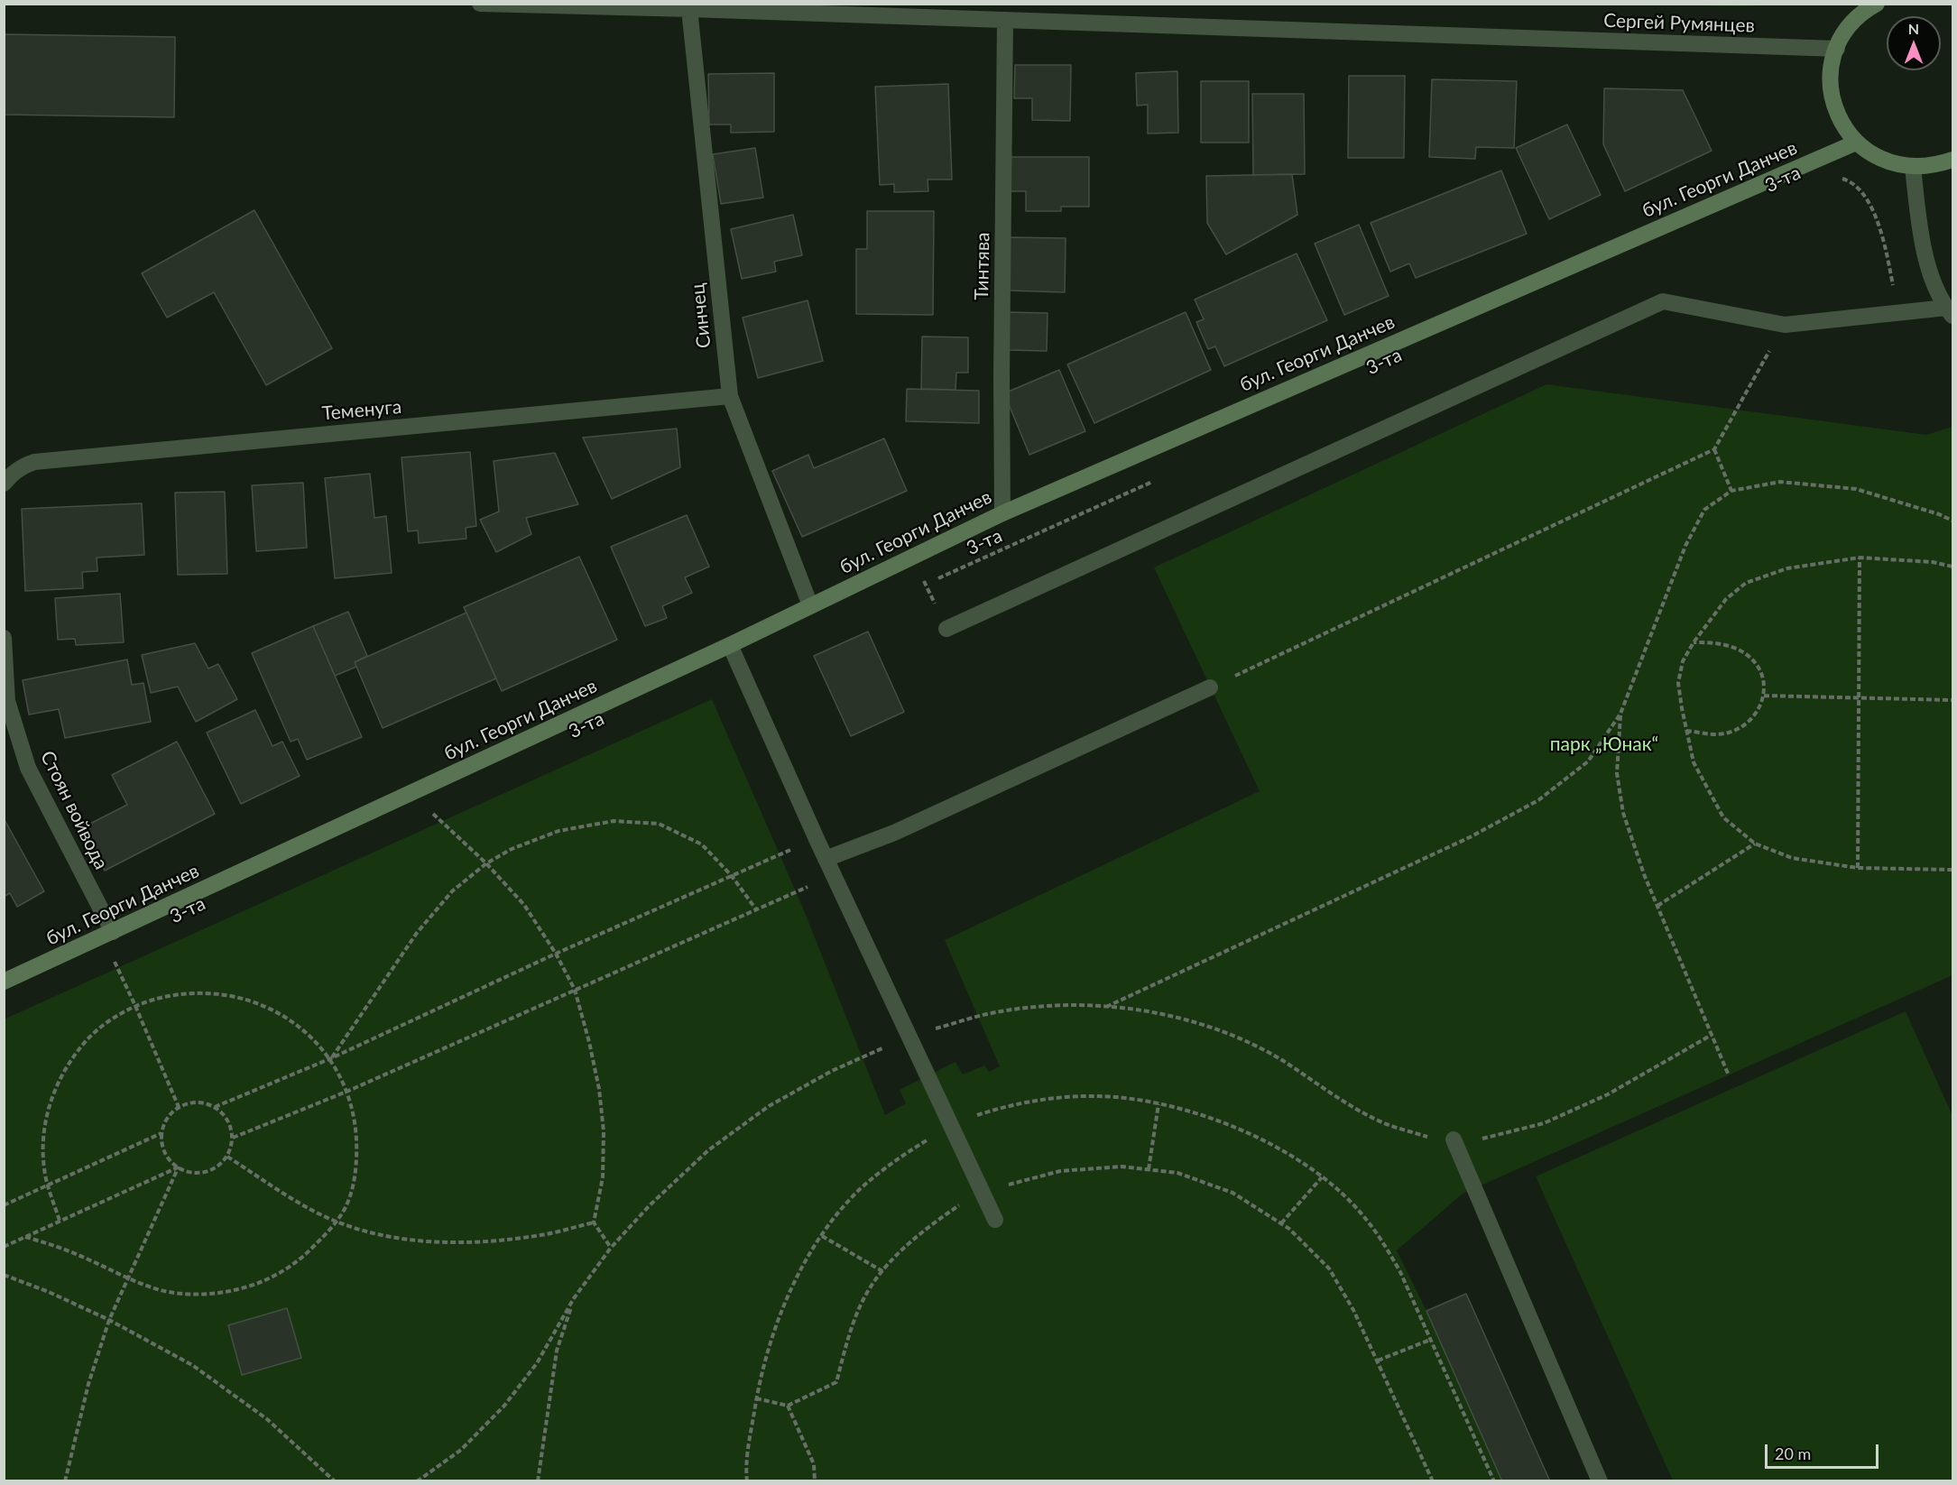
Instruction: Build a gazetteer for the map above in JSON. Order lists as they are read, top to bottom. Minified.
{"streets":{"main road":["бул. Георги Данчев"],"street":["Сергей Румянцев","Тинтява","Синчец","Теменуга","Стоян войвода"],"path":["3-та"]},"crossings":[["Сергей Румянцев","Тинтява"],["Сергей Румянцев","Синчец"],["бул. Георги Данчев","Тинтява"],["бул. Георги Данчев","Синчец"],["бул. Георги Данчев","Стоян войвода"],["Синчец","Теменуга"]],"parks":["парк „Юнак“"],"scale_bar":"20 m","north":"top"}
